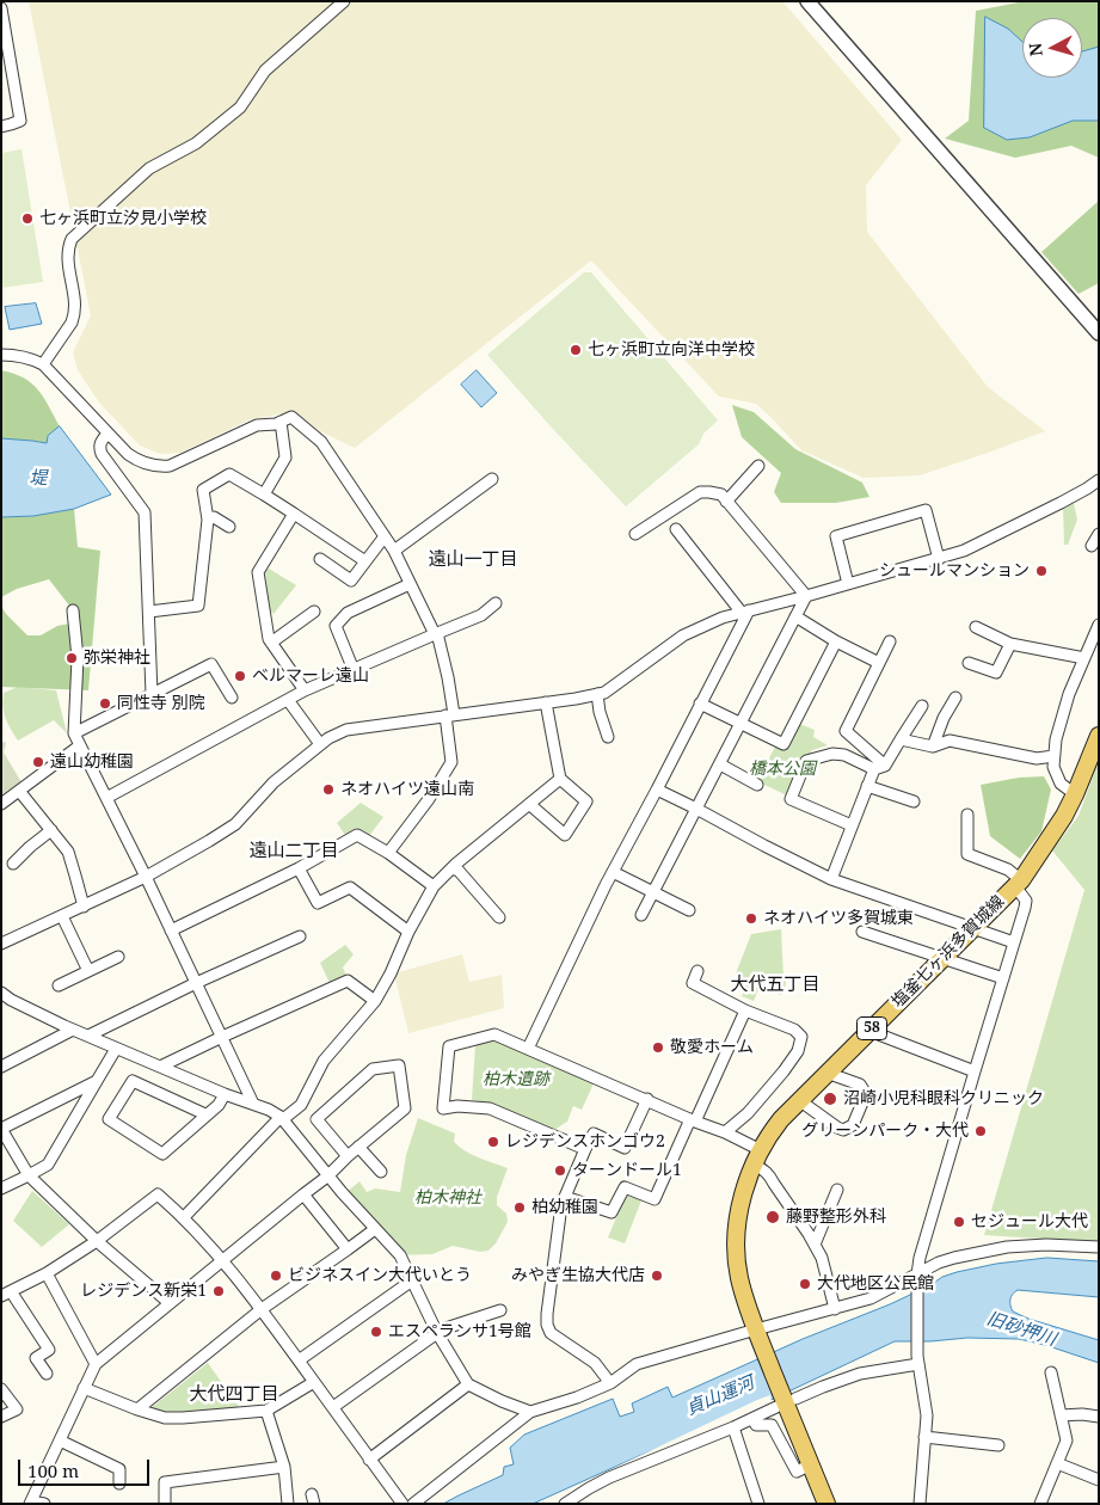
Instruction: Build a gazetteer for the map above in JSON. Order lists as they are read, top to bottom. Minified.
{"streets":{"main road":["塩釜七ヶ浜多賀城線","58"]},"crossings":[["塩釜七ヶ浜多賀城線","58"]],"districts":["遠山一丁目","遠山二丁目","大代五丁目","大代四丁目"],"water":["堤","旧砂押川","貞山運河"],"parks":["橋本公園","柏木遺跡","柏木神社"],"places":["七ヶ浜町立汐見小学校","七ヶ浜町立向洋中学校","シュールマンション","弥栄神社","ベルマーレ遠山","同性寺 別院","遠山幼稚園","ネオハイツ遠山南","ネオハイツ多賀城東","敬愛ホーム","沼崎小児科眼科クリニック","グリーンパーク・大代","レジデンスホンゴウ2","ターンドール1","柏幼稚園","藤野整形外科","セジュール大代","ビジネスイン大代いとう","みやぎ生協大代店","大代地区公民館","レジデンス新栄1","エスペランサ1号館"],"scale_bar":"100 m","north":"left"}
